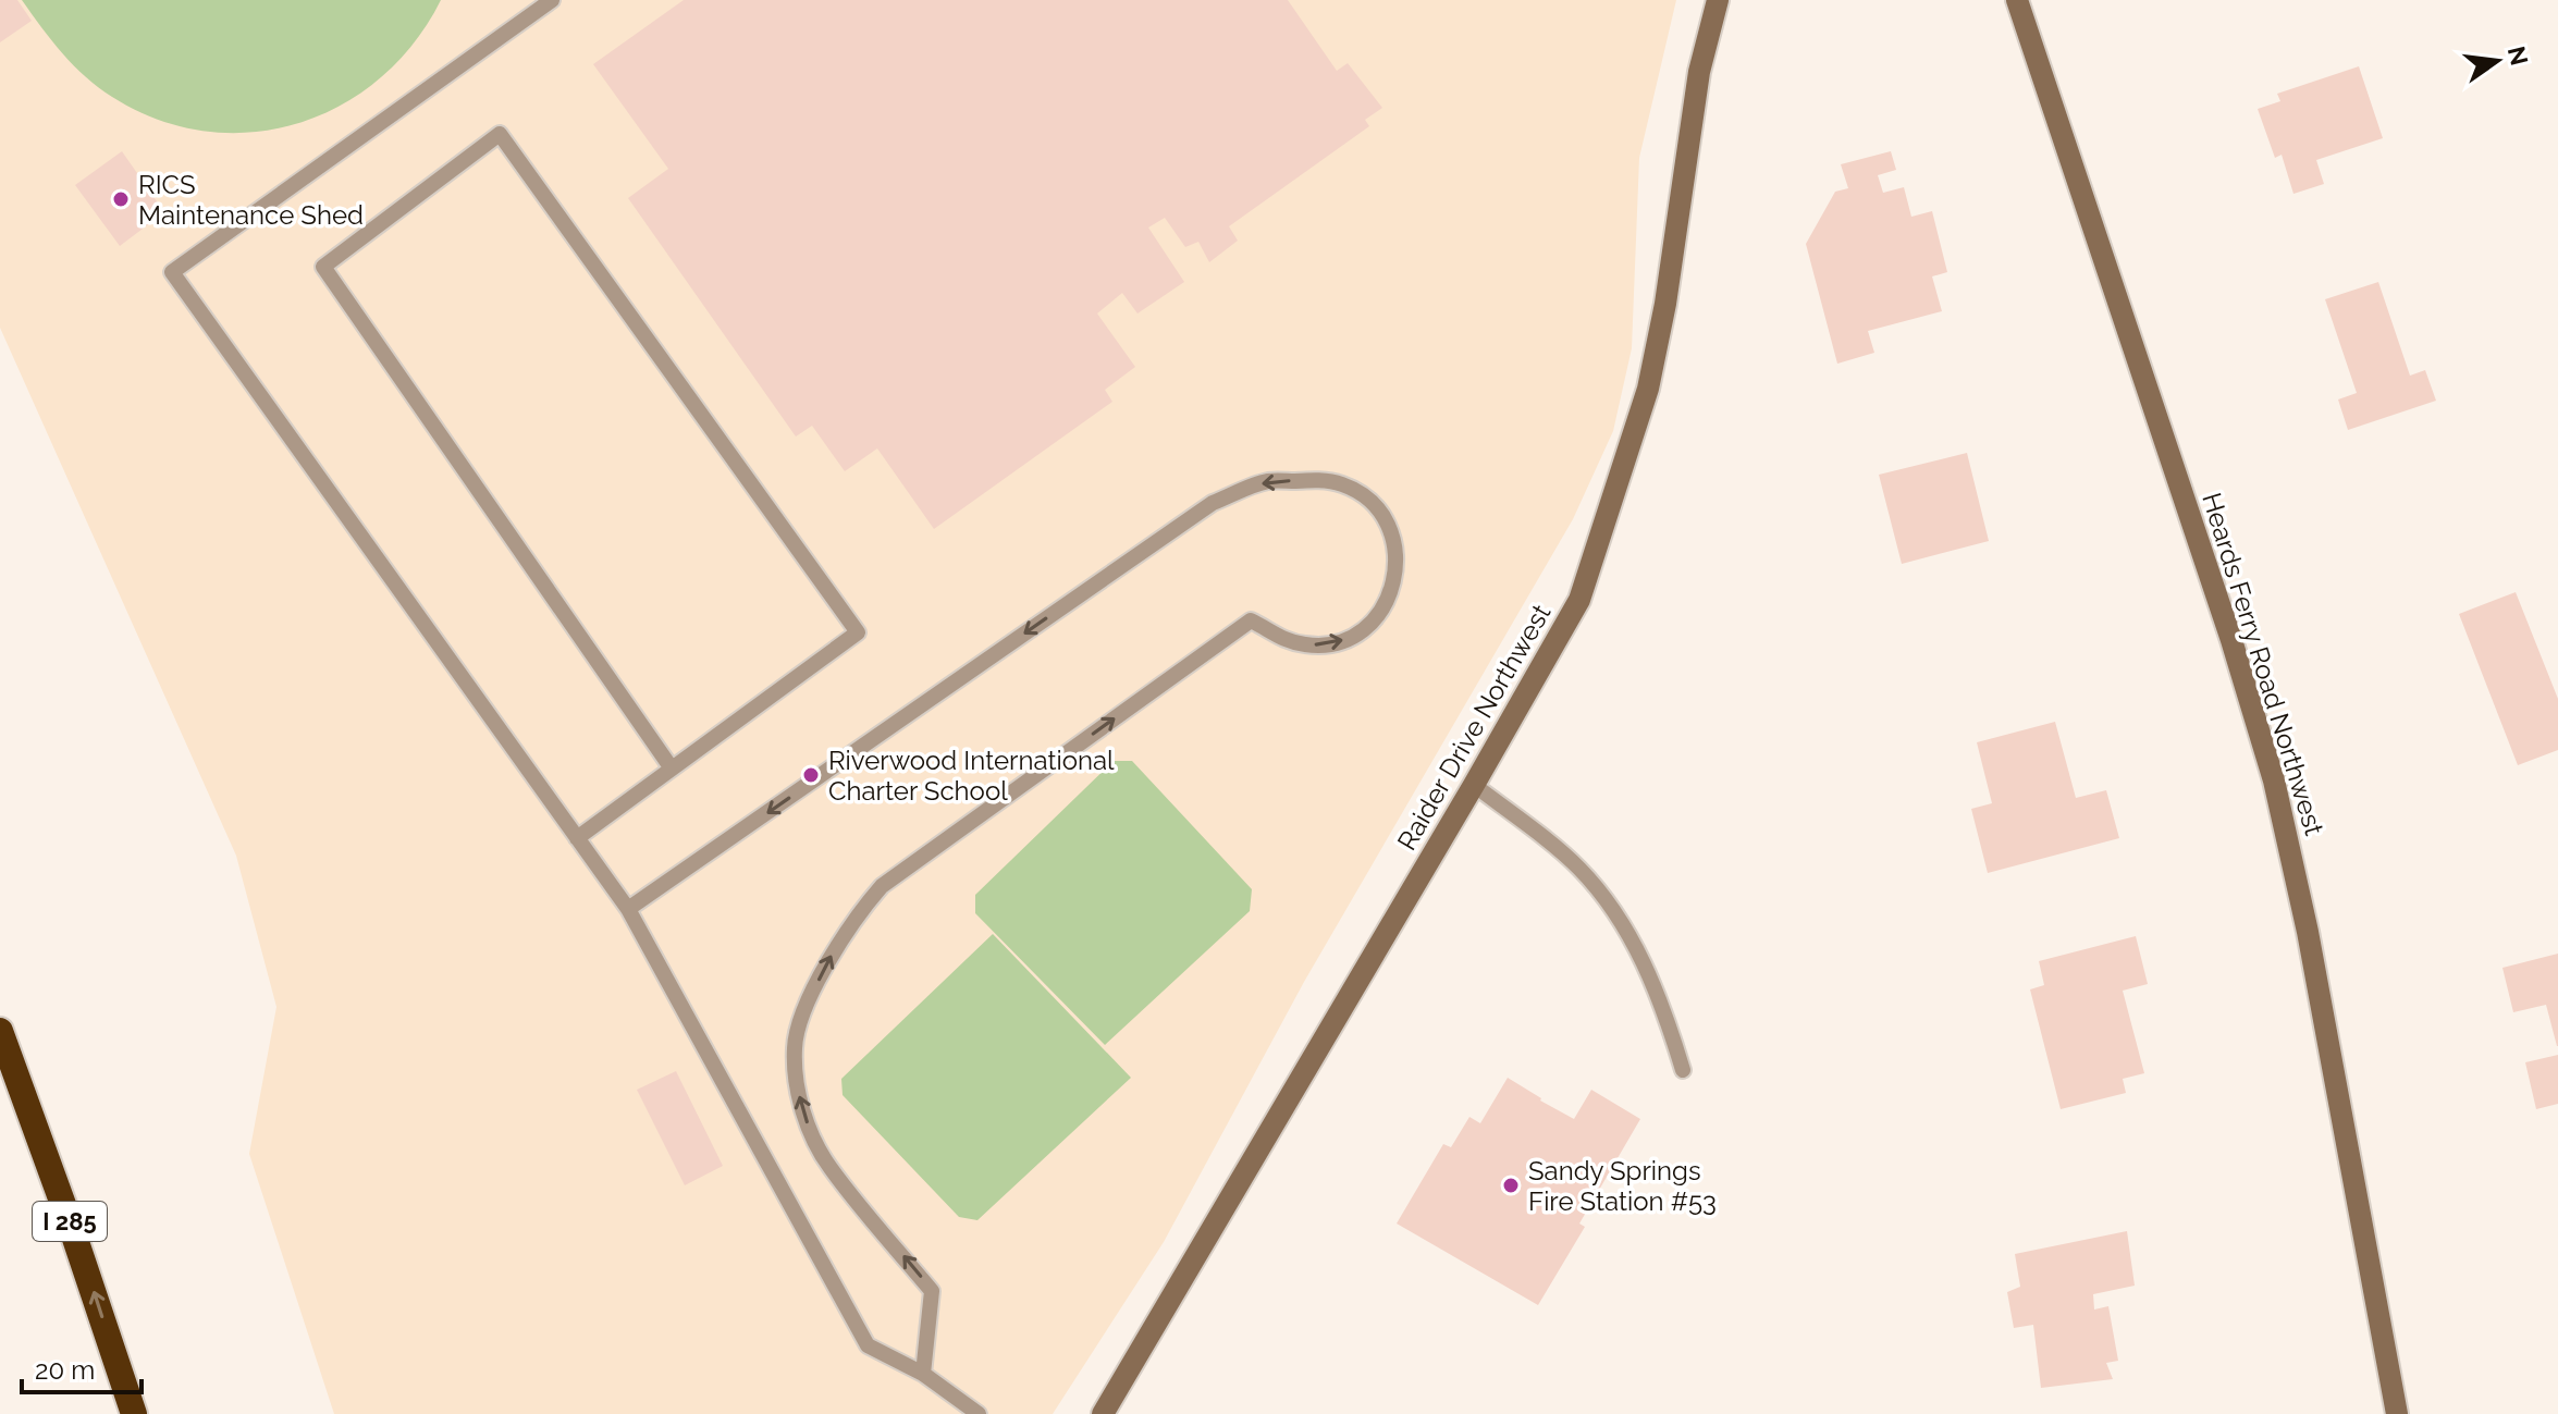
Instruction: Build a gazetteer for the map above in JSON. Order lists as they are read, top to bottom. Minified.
{"streets":{"highway":["I 285"],"street":["Heards Ferry Road Northwest","Raider Drive Northwest"]},"places":["RICS Maintenance Shed","Riverwood International Charter School","Sandy Springs Fire Station #53"],"scale_bar":"20 m","north":"right"}
